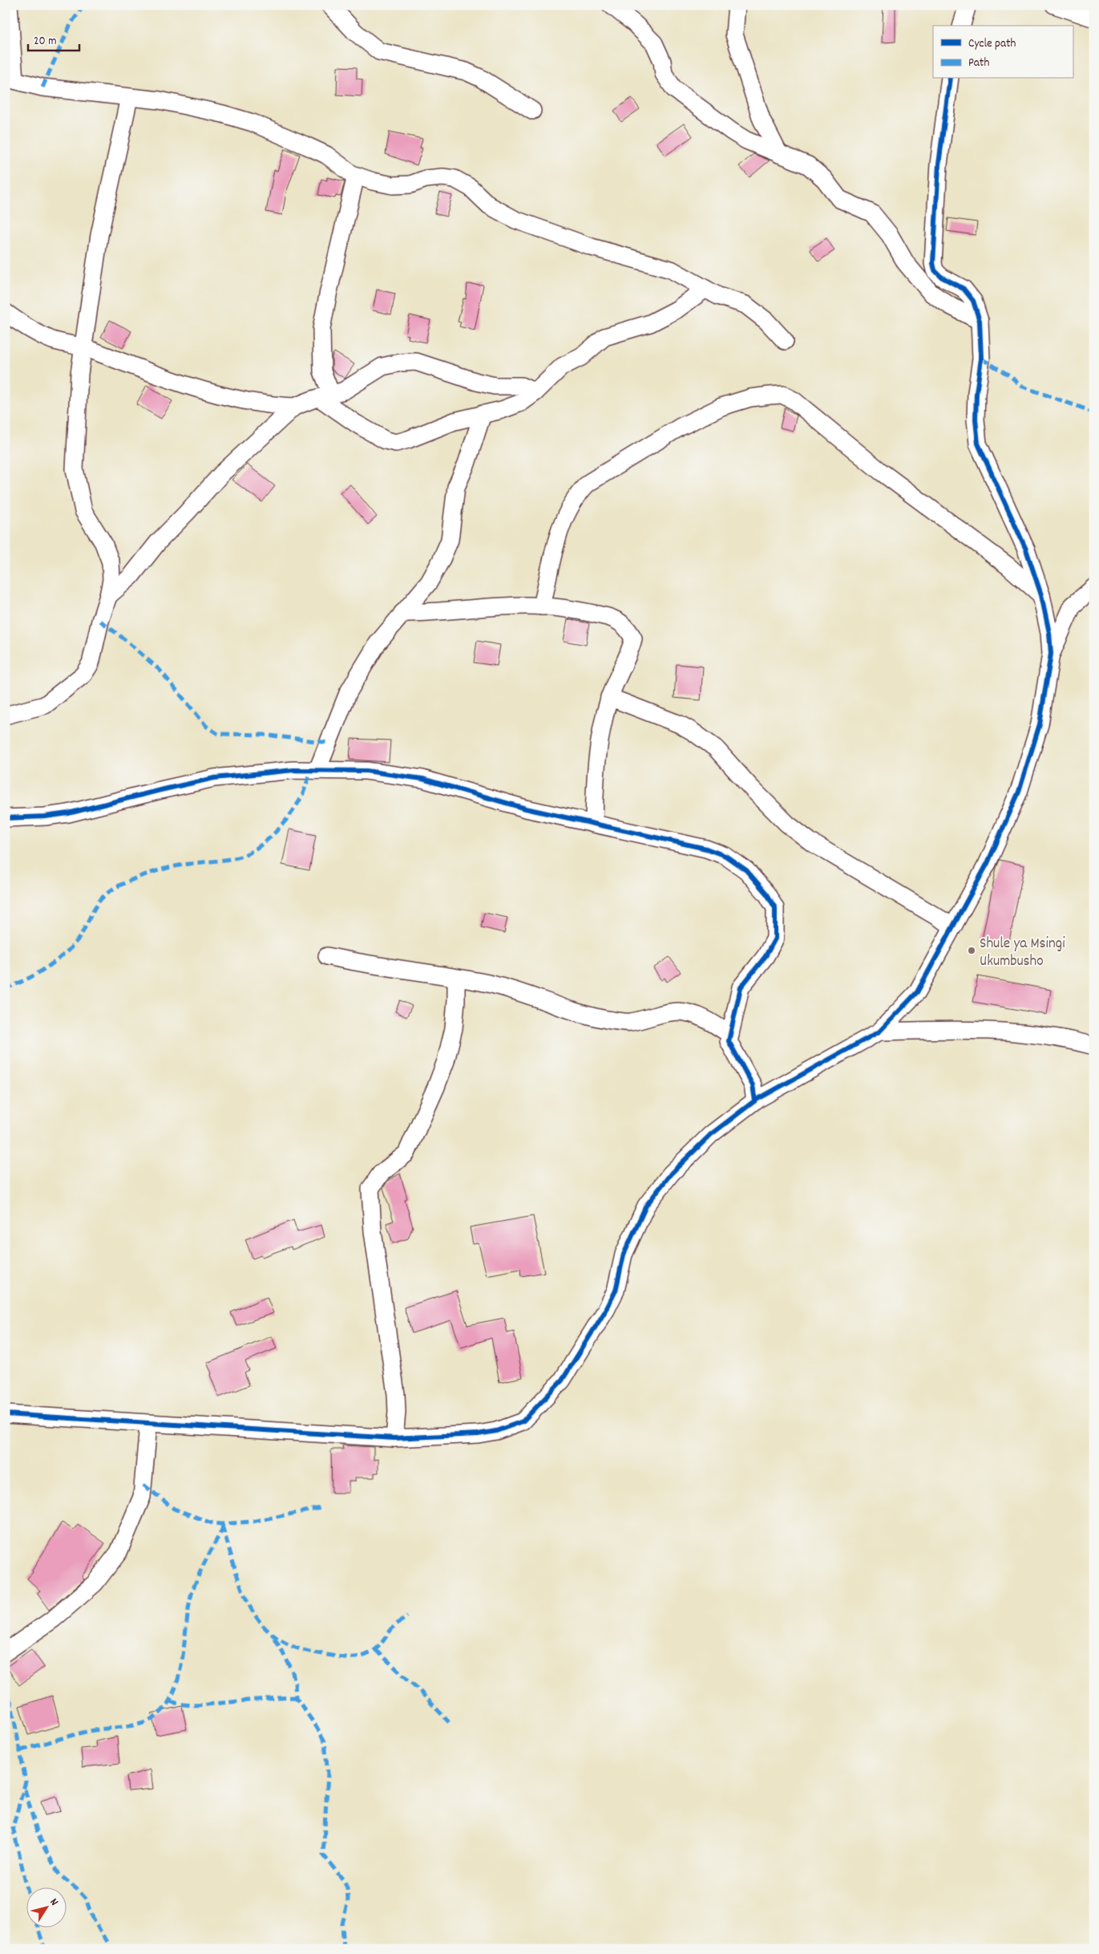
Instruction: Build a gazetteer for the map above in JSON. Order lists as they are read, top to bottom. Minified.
{"places":["Shule ya Msingi Ukumbusho"],"legend":["Cycle path","Path"],"scale_bar":"20 m","north":"top right"}
